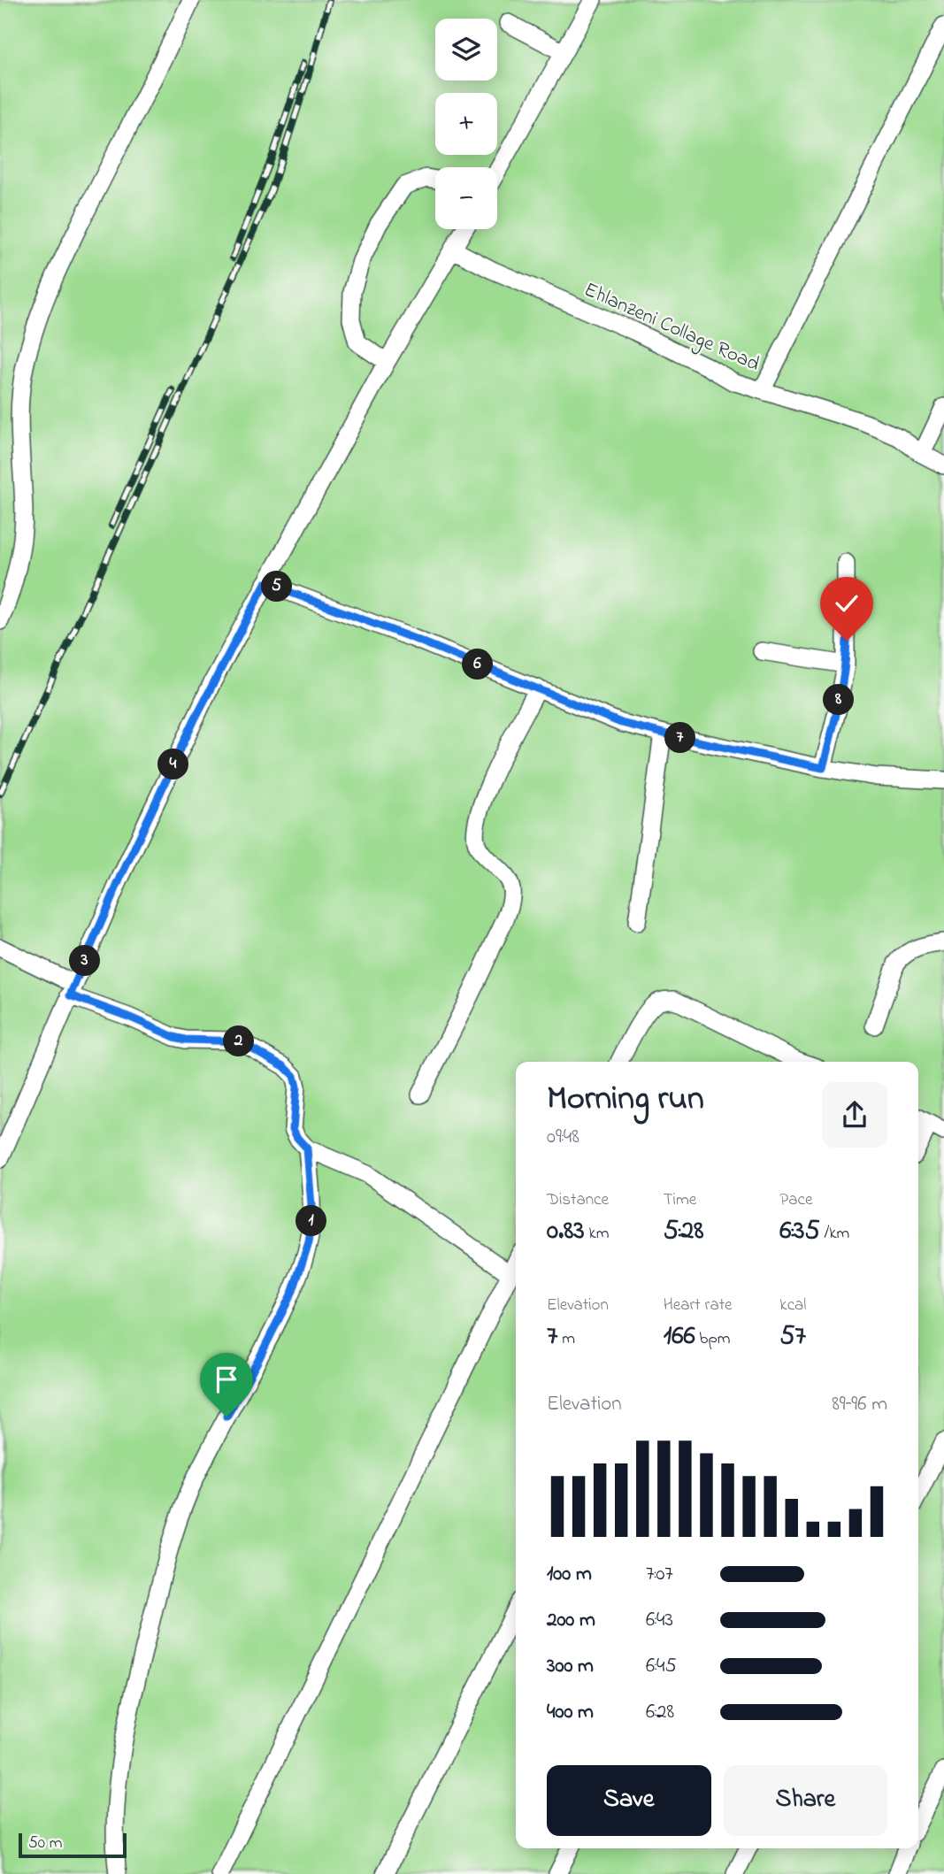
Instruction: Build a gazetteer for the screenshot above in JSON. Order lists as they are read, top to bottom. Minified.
{"streets":{"street":["Ehlanzeni Collage Road"]},"scale_bar":"50 m","page":{"map_buttons":["+","−"],"pins":["5","6","8","7","4","3","2","1"],"heading":["Morning run","09:48"],"stats":[["Distance","0.83 km"],["Time","5:28"],["Pace","6:35 /km"],["Elevation","7 m"],["Heart rate","166 bpm"],["kcal","57"]],"chart":["Elevation","89–96 m"],"list":[{"name":"100 m","note":"7:07"},{"name":"200 m","note":"6:43"},{"name":"300 m","note":"6:45"},{"name":"400 m","note":"6:28"}],"buttons":["Save","Share"],"scale":"50 m"}}
